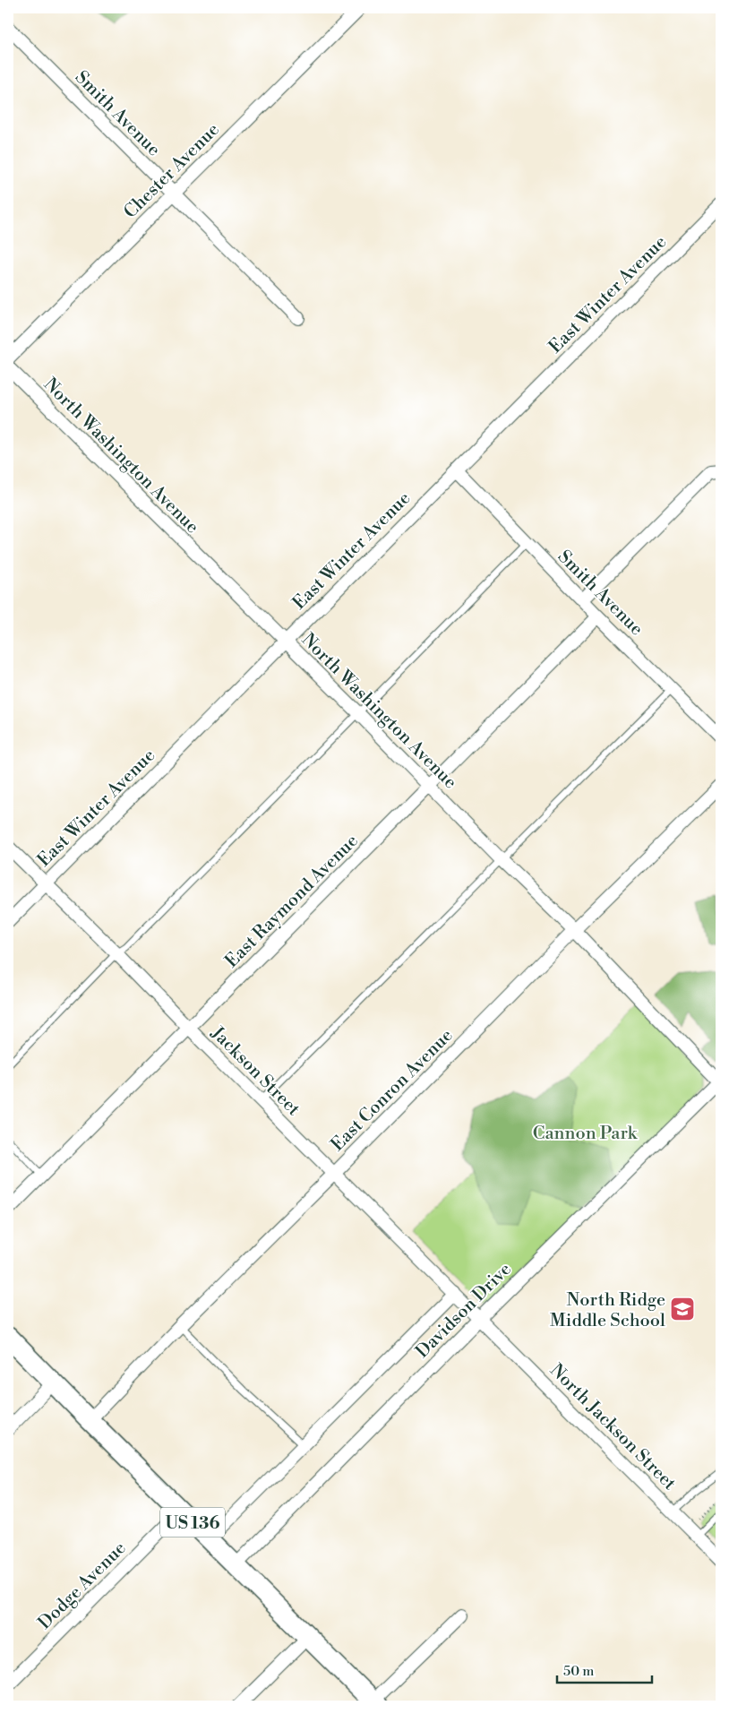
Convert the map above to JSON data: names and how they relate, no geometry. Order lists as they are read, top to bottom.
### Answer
{
  "streets": {
    "main road": ["US 136"],
    "street": [
      "Smith Avenue",
      "Chester Avenue",
      "East Winter Avenue",
      "North Washington Avenue",
      "East Raymond Avenue",
      "Jackson Street",
      "East Conron Avenue",
      "Davidson Drive",
      "North Jackson Street",
      "Dodge Avenue"
    ]
  },
  "crossings": [
    ["Smith Avenue", "Chester Avenue"],
    ["Smith Avenue", "East Winter Avenue"],
    ["Smith Avenue", "East Raymond Avenue"],
    ["East Winter Avenue", "North Washington Avenue"],
    ["East Winter Avenue", "Jackson Street"],
    ["North Washington Avenue", "East Raymond Avenue"],
    ["North Washington Avenue", "East Conron Avenue"],
    ["North Washington Avenue", "Davidson Drive"],
    ["East Raymond Avenue", "Jackson Street"],
    ["Jackson Street", "East Conron Avenue"],
    ["Jackson Street", "Davidson Drive"],
    ["Jackson Street", "North Jackson Street"],
    ["East Conron Avenue", "US 136"],
    ["Davidson Drive", "North Jackson Street"],
    ["Davidson Drive", "US 136"],
    ["US 136", "Dodge Avenue"]
  ],
  "parks": ["Cannon Park"],
  "places": {
    "school or university": ["North Ridge Middle School"]
  },
  "scale_bar": "50 m"
}
